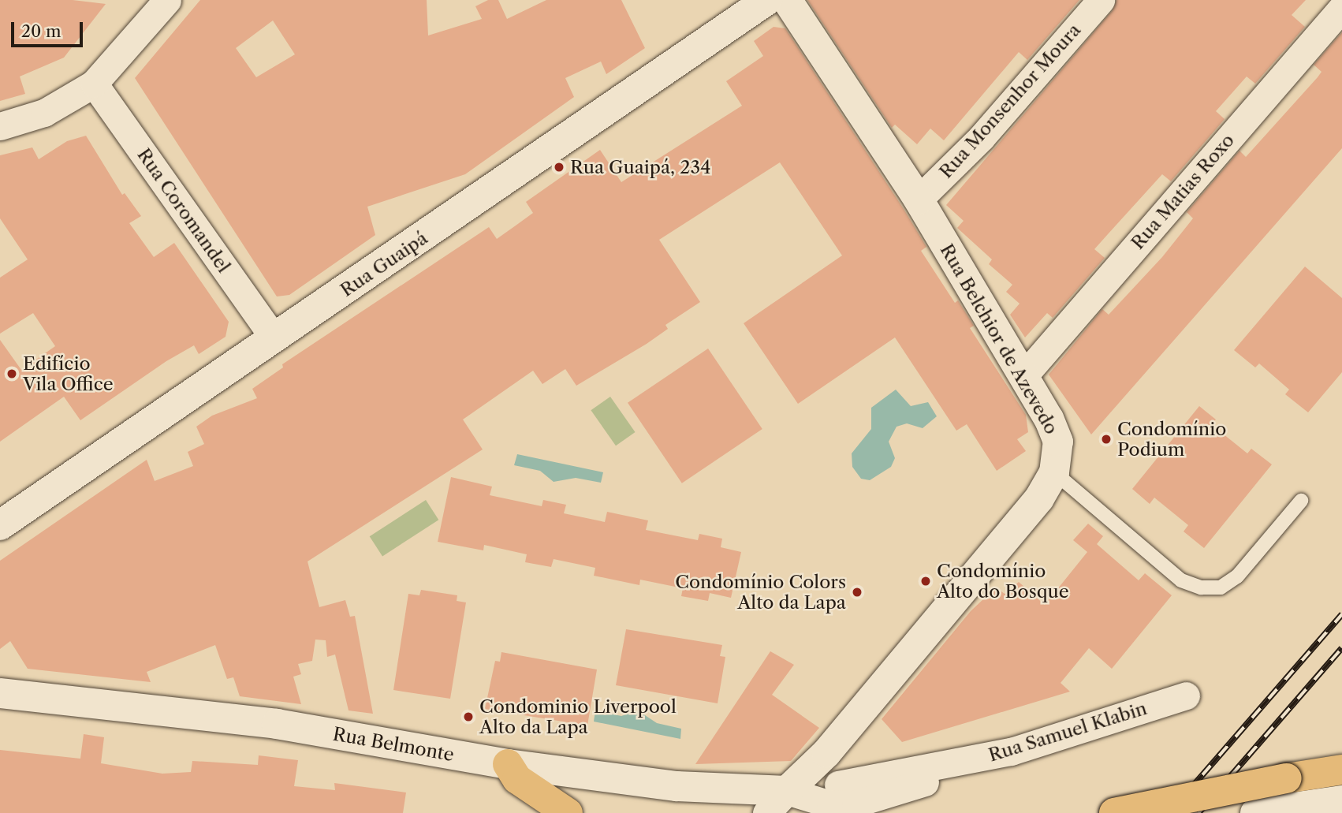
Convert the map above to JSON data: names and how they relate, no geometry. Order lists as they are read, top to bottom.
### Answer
{
  "streets": {
    "street": [
      "Rua Monsenhor Moura",
      "Rua Matias Roxo",
      "Rua Coromandel",
      "Rua Guaipá",
      "Rua Belchior de Azevedo",
      "Rua Samuel Klabin",
      "Rua Belmonte"
    ]
  },
  "crossings": [
    ["Rua Monsenhor Moura", "Rua Belchior de Azevedo"],
    ["Rua Matias Roxo", "Rua Belchior de Azevedo"],
    ["Rua Coromandel", "Rua Guaipá"],
    ["Rua Belchior de Azevedo", "Rua Samuel Klabin"],
    ["Rua Belchior de Azevedo", "Rua Belmonte"],
    ["Rua Samuel Klabin", "Rua Belmonte"]
  ],
  "places": [
    "Rua Guaipá, 234",
    "Edifício Vila Office",
    "Condomínio Podium",
    "Condomínio Alto do Bosque",
    "Condomínio Colors Alto da Lapa",
    "Condominio Liverpool Alto da Lapa"
  ],
  "scale_bar": "20 m"
}
